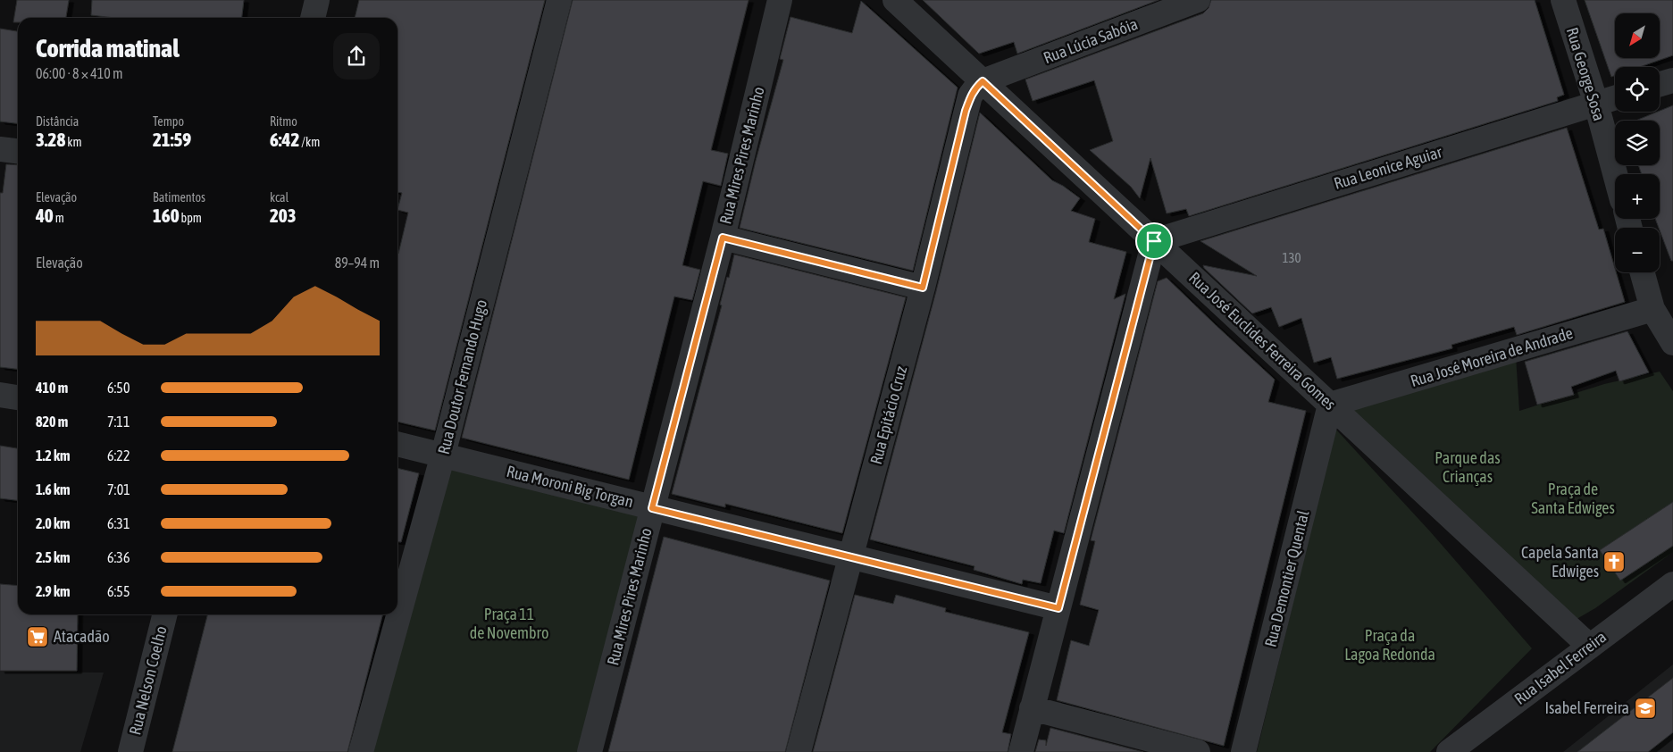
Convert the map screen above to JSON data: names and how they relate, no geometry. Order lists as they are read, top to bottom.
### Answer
{
  "streets": {
    "street": [
      "Rua Lúcia Sabóia",
      "Rua George Sosa",
      "Rua Mires Pires Marinho",
      "Rua Leonice Aguiar",
      "Rua José Euclides Ferreira Gomes",
      "Rua José Moreira de Andrade",
      "Rua Doutor Fernando Hugo",
      "Rua Epitácio Cruz",
      "Rua Moroni Big Torgan",
      "Rua Demontier Quental",
      "Rua Isabel Ferreira",
      "Rua Nelson Coelho"
    ]
  },
  "crossings": [
    ["Rua Lúcia Sabóia", "Rua José Euclides Ferreira Gomes"],
    ["Rua Lúcia Sabóia", "Rua Epitácio Cruz"],
    ["Rua George Sosa", "Rua Leonice Aguiar"],
    ["Rua Mires Pires Marinho", "Rua Moroni Big Torgan"],
    ["Rua Leonice Aguiar", "Rua José Euclides Ferreira Gomes"],
    ["Rua José Euclides Ferreira Gomes", "Rua José Moreira de Andrade"],
    ["Rua José Euclides Ferreira Gomes", "Rua Epitácio Cruz"],
    ["Rua José Euclides Ferreira Gomes", "Rua Demontier Quental"],
    ["Rua José Euclides Ferreira Gomes", "Rua Isabel Ferreira"],
    ["Rua José Moreira de Andrade", "Rua Demontier Quental"],
    ["Rua Doutor Fernando Hugo", "Rua Moroni Big Torgan"],
    ["Rua Epitácio Cruz", "Rua Moroni Big Torgan"]
  ],
  "parks": [
    "Parque das Crianças",
    "Praça de Santa Edwiges",
    "Praça 11 de Novembro",
    "Praça da Lagoa Redonda"
  ],
  "places": {
    "church": ["Capela Santa Edwiges"],
    "supermarket": ["Atacadão"],
    "school or university": ["Isabel Ferreira"]
  },
  "house_numbers": ["130"],
  "north": "bottom left",
  "page": {
    "map_buttons": ["+", "−"],
    "heading": ["Corrida matinal", "06:00 · 8 × 410 m"],
    "stats": [
      ["Distância", "3.28 km"],
      ["Tempo", "21:59"],
      ["Ritmo", "6:42 /km"],
      ["Elevação", "40 m"],
      ["Batimentos", "160 bpm"],
      ["kcal", "203"]
    ],
    "chart": ["Elevação", "89–94 m"],
    "list": [
      {
        "name": "410 m",
        "note": "6:50"
      },
      {
        "name": "820 m",
        "note": "7:11"
      },
      {
        "name": "1.2 km",
        "note": "6:22"
      },
      {
        "name": "1.6 km",
        "note": "7:01"
      },
      {
        "name": "2.0 km",
        "note": "6:31"
      },
      {
        "name": "2.5 km",
        "note": "6:36"
      },
      {
        "name": "2.9 km",
        "note": "6:55"
      }
    ]
  }
}
